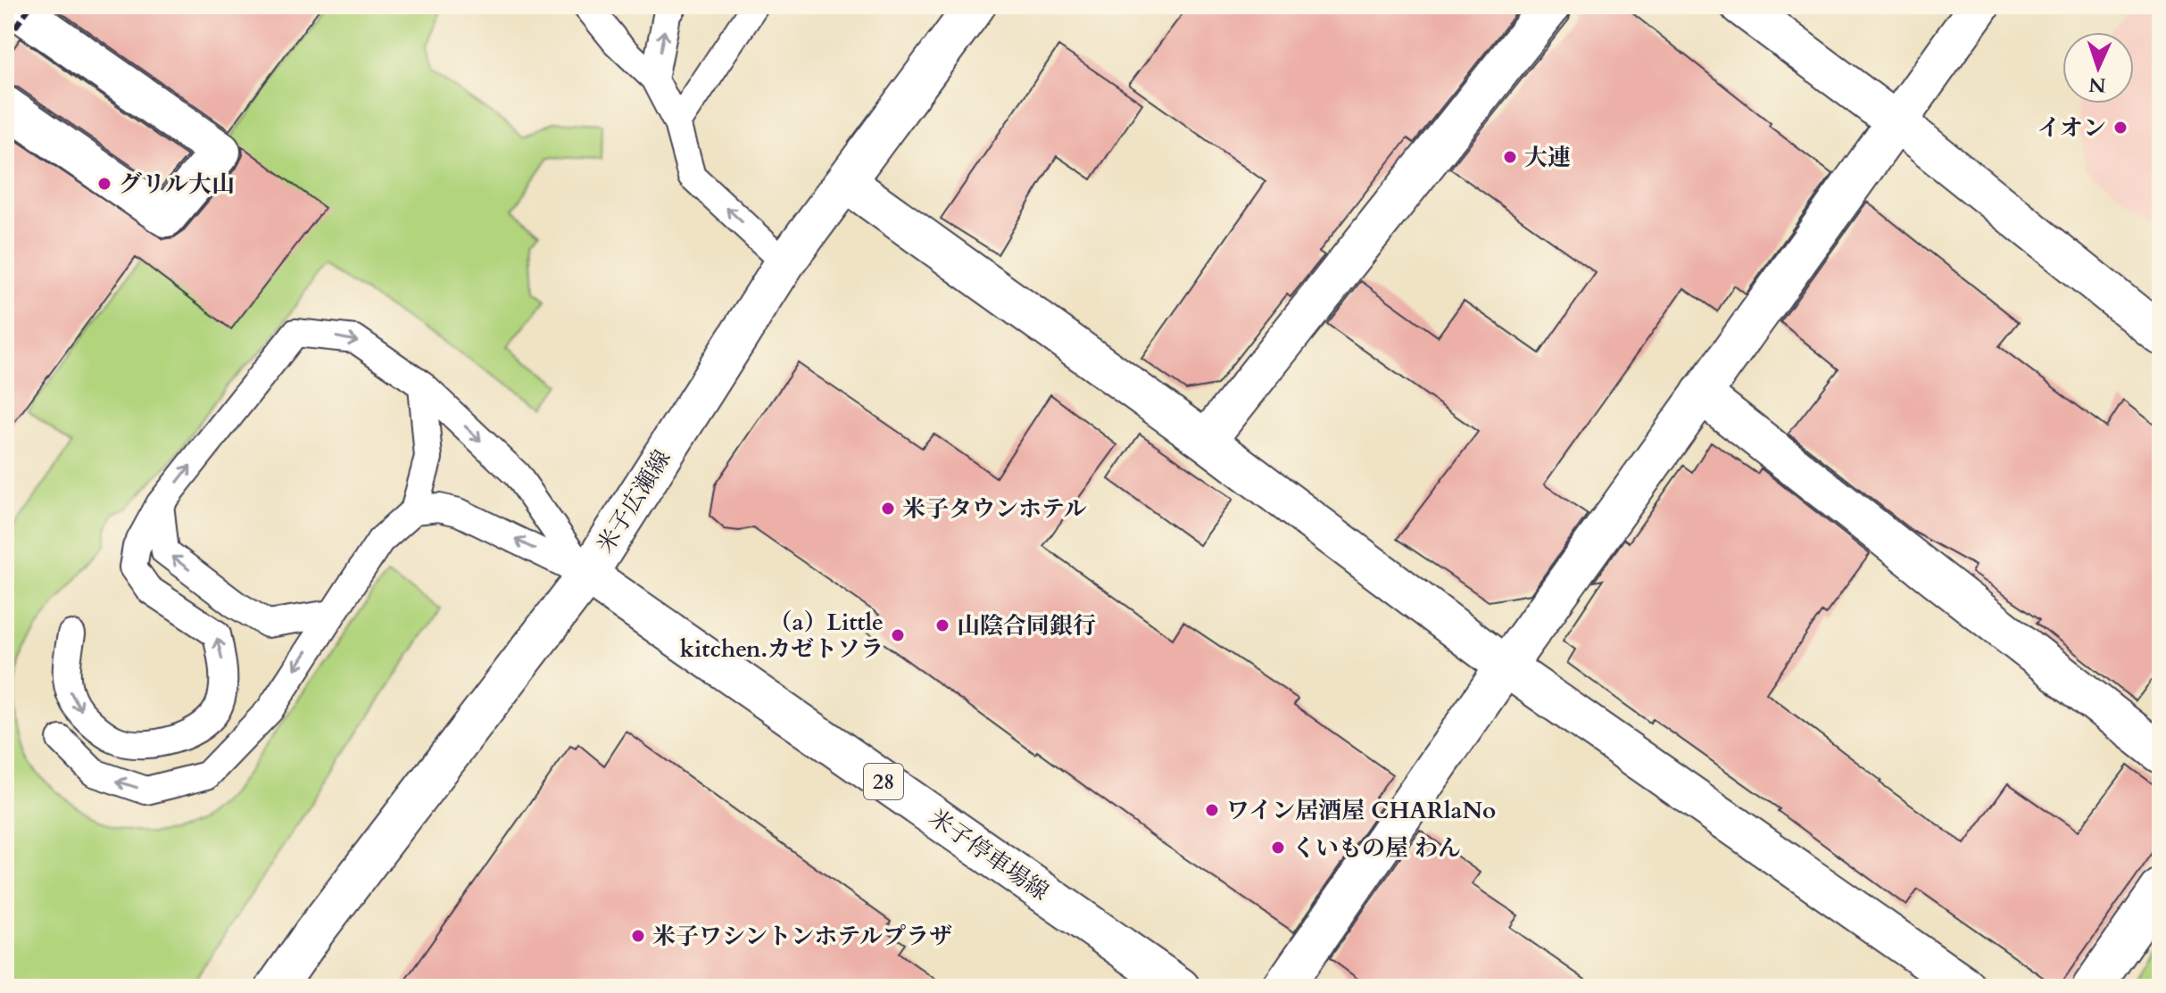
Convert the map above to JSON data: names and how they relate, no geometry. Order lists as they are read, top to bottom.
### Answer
{
  "streets": {
    "street": ["米子広瀬線", "28", "米子停車場線"]
  },
  "crossings": [
    ["米子広瀬線", "米子停車場線"]
  ],
  "places": [
    "イオン",
    "大連",
    "グリル大山",
    "米子タウンホテル",
    "山陰合同銀行",
    "（a）Little kitchen.カゼトソラ",
    "ワイン居酒屋 CHARlaNo",
    "くいもの屋 わん",
    "米子ワシントンホテルプラザ"
  ],
  "north": "bottom"
}
